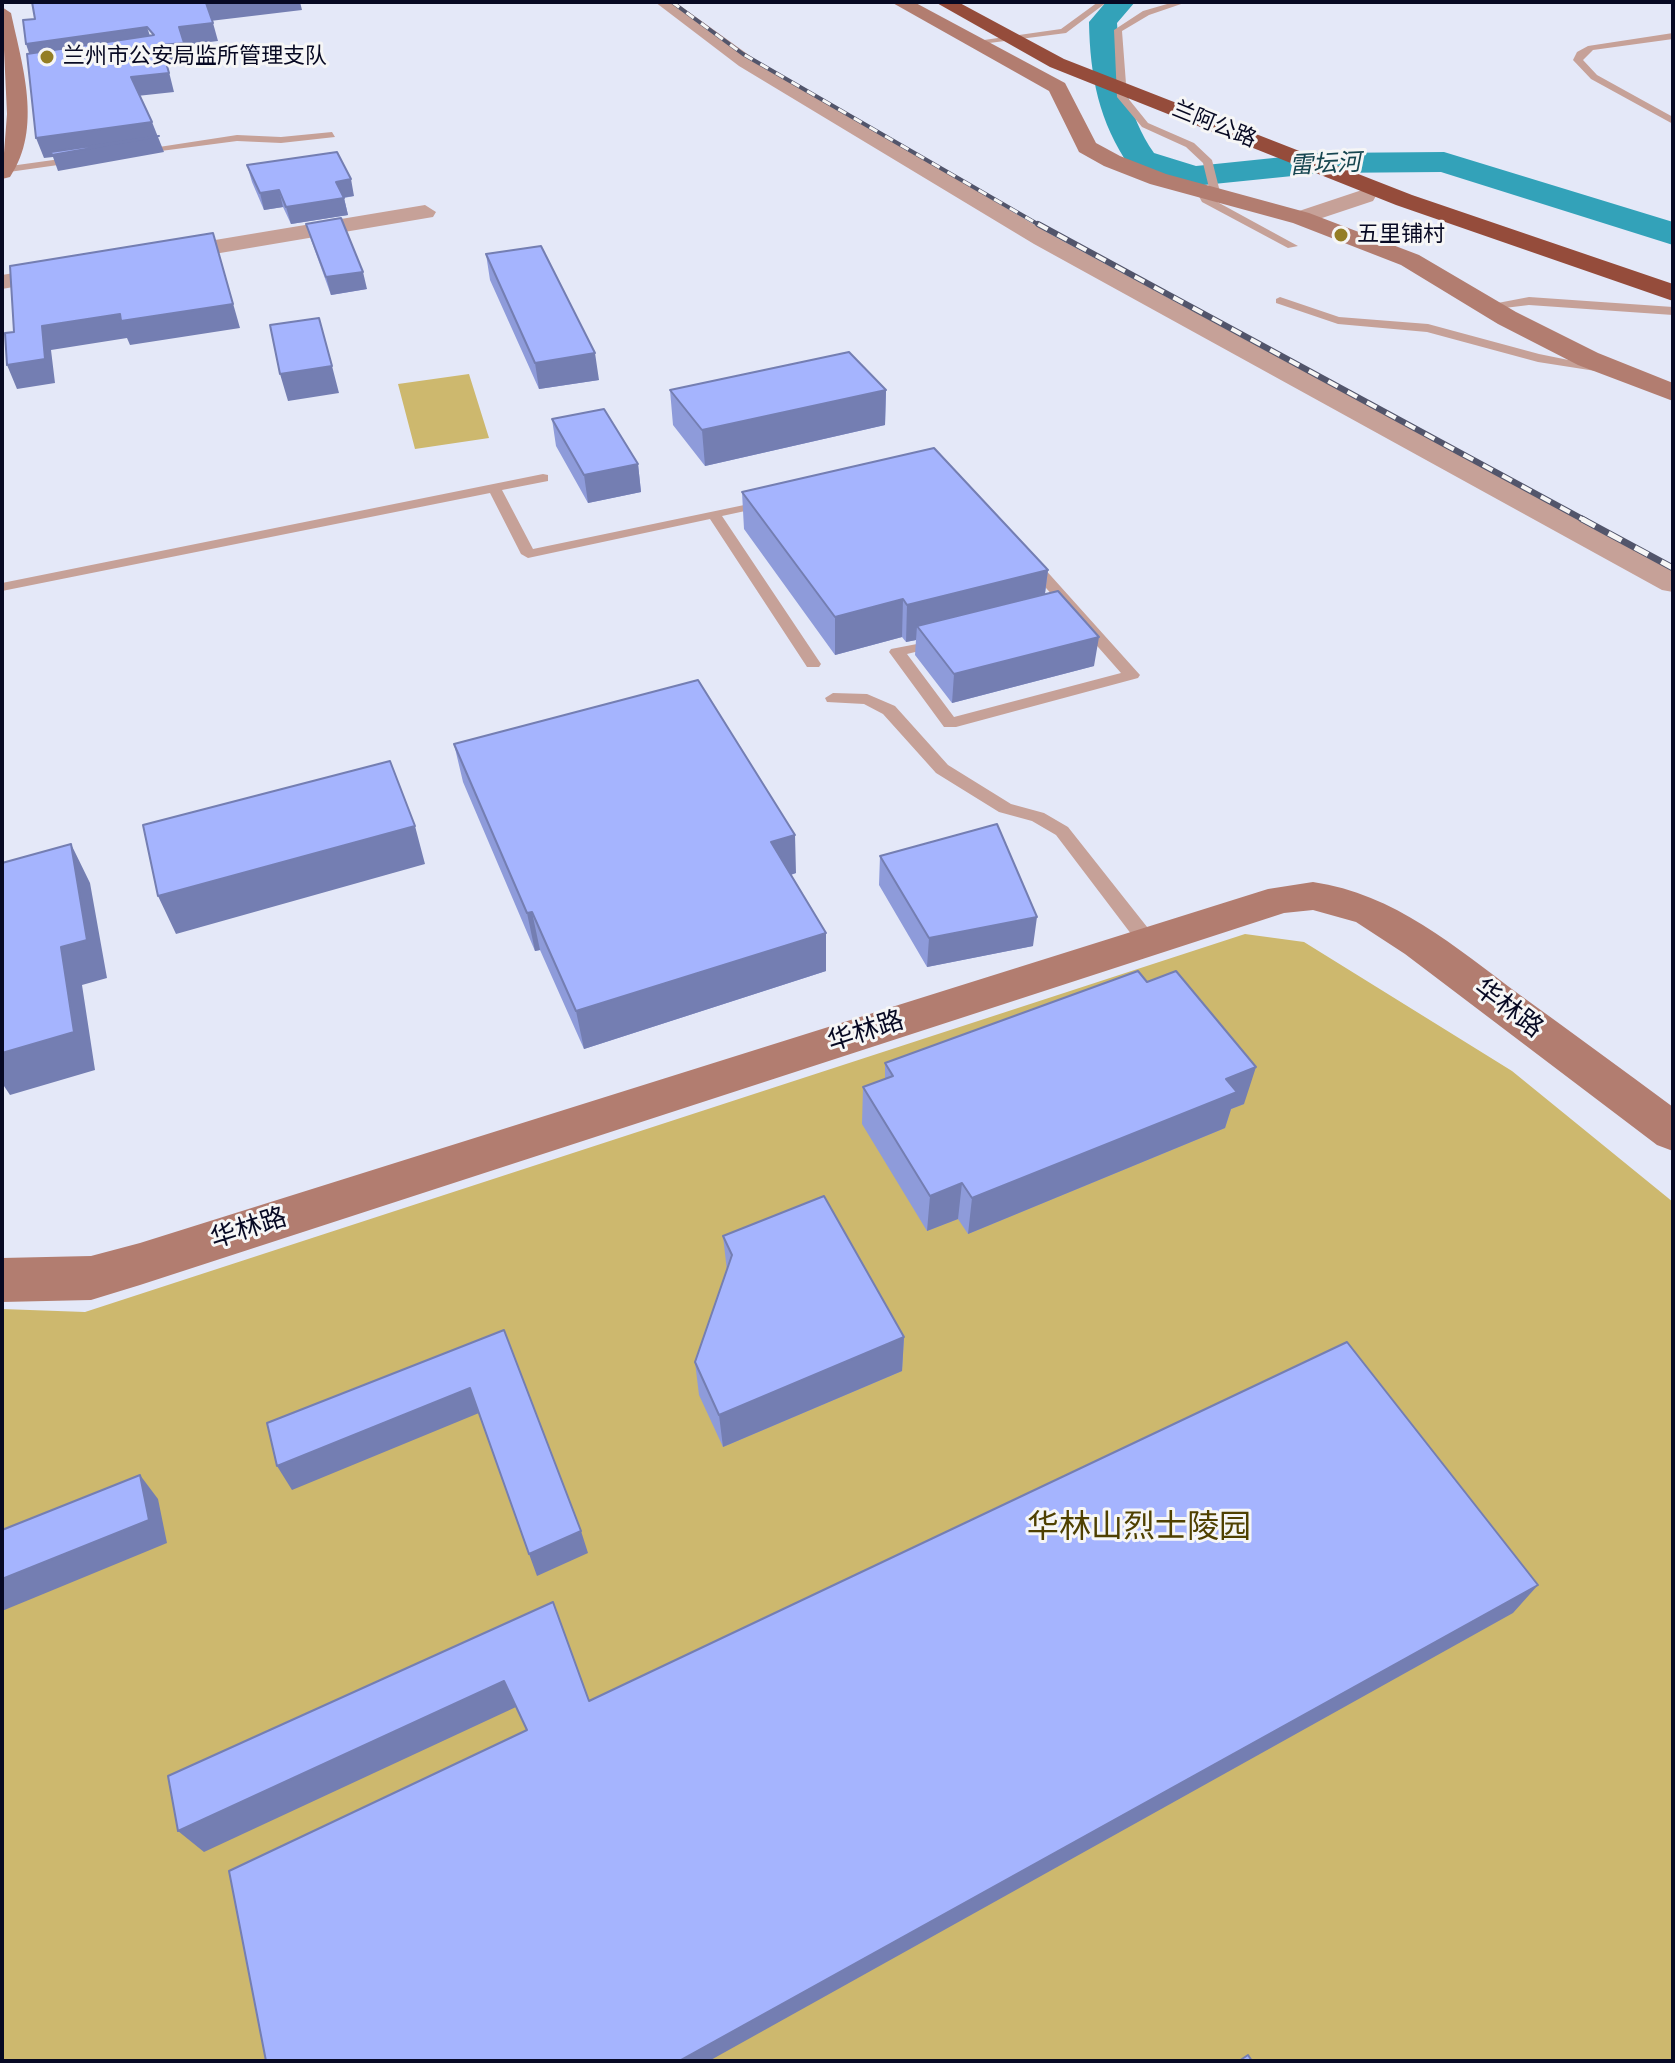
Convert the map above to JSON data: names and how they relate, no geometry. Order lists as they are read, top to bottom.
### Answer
{
  "streets": {
    "highway": ["兰阿公路"],
    "street": ["华林路"]
  },
  "water": ["雷坛河"],
  "parks": ["华林山烈士陵园"],
  "places": ["兰州市公安局监所管理支队", "五里铺村"]
}
